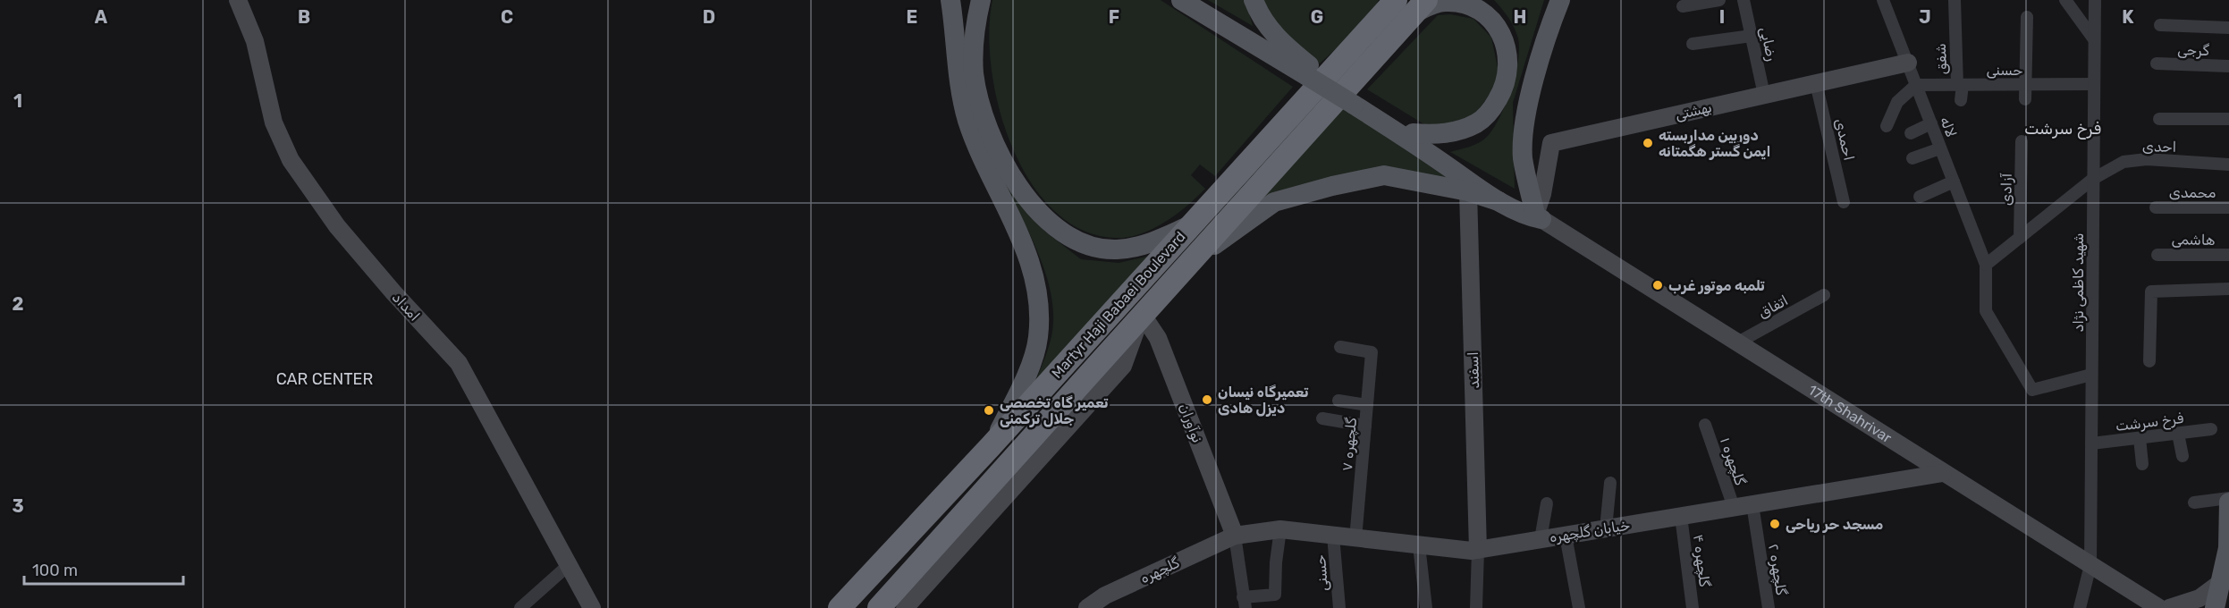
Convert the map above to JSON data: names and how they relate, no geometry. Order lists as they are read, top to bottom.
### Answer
{
  "streets": {
    "highway": ["Martyr Haji Babaei Boulevard"],
    "street": [
      "رضایی",
      "گرجی",
      "شفق",
      "حسنی",
      "بهشتی",
      "لاله",
      "احمدی",
      "احدی",
      "آزادی",
      "محمدی",
      "هاشمی",
      "شهید کاظمی نژاد",
      "امداد",
      "اتفاق",
      "اسفند",
      "17th Shahrivar",
      "فرخ سرشت",
      "نوآوران",
      "گلچهره ۷",
      "گلچهره ۱",
      "خیابان گلچهره",
      "گلچهره ۴",
      "گلچهره ۲",
      "گلچهره"
    ]
  },
  "crossings": [
    ["رضایی", "بهشتی"],
    ["شفق", "حسنی"],
    ["حسنی", "لاله"],
    ["حسنی", "شهید کاظمی نژاد"],
    ["حسنی", "خیابان گلچهره"],
    ["بهشتی", "لاله"],
    ["بهشتی", "احمدی"],
    ["بهشتی", "17th Shahrivar"],
    ["احدی", "شهید کاظمی نژاد"],
    ["شهید کاظمی نژاد", "17th Shahrivar"],
    ["شهید کاظمی نژاد", "فرخ سرشت"],
    ["Martyr Haji Babaei Boulevard", "نوآوران"],
    ["اتفاق", "17th Shahrivar"],
    ["اسفند", "خیابان گلچهره"],
    ["17th Shahrivar", "خیابان گلچهره"],
    ["نوآوران", "خیابان گلچهره"],
    ["نوآوران", "گلچهره"],
    ["گلچهره ۷", "خیابان گلچهره"],
    ["گلچهره ۱", "خیابان گلچهره"],
    ["خیابان گلچهره", "گلچهره ۴"],
    ["خیابان گلچهره", "گلچهره ۲"],
    ["خیابان گلچهره", "گلچهره"]
  ],
  "districts": ["فرخ سرشت", "CAR CENTER"],
  "places": [
    "دوربین مداربسته ایمن گستر هگمتانه",
    "تلمبه موتور غرب",
    "تعمیرگاه نیسان دیزل هادی",
    "تعمیر گاه تخصصی جلال ترکمنی",
    "مسجد حر ریاحی"
  ],
  "scale_bar": "100 m",
  "grid": {
    "columns": [
      "A",
      "B",
      "C",
      "D",
      "E",
      "F",
      "G",
      "H",
      "I",
      "J",
      "K"
    ],
    "rows": ["1", "2", "3"]
  }
}
